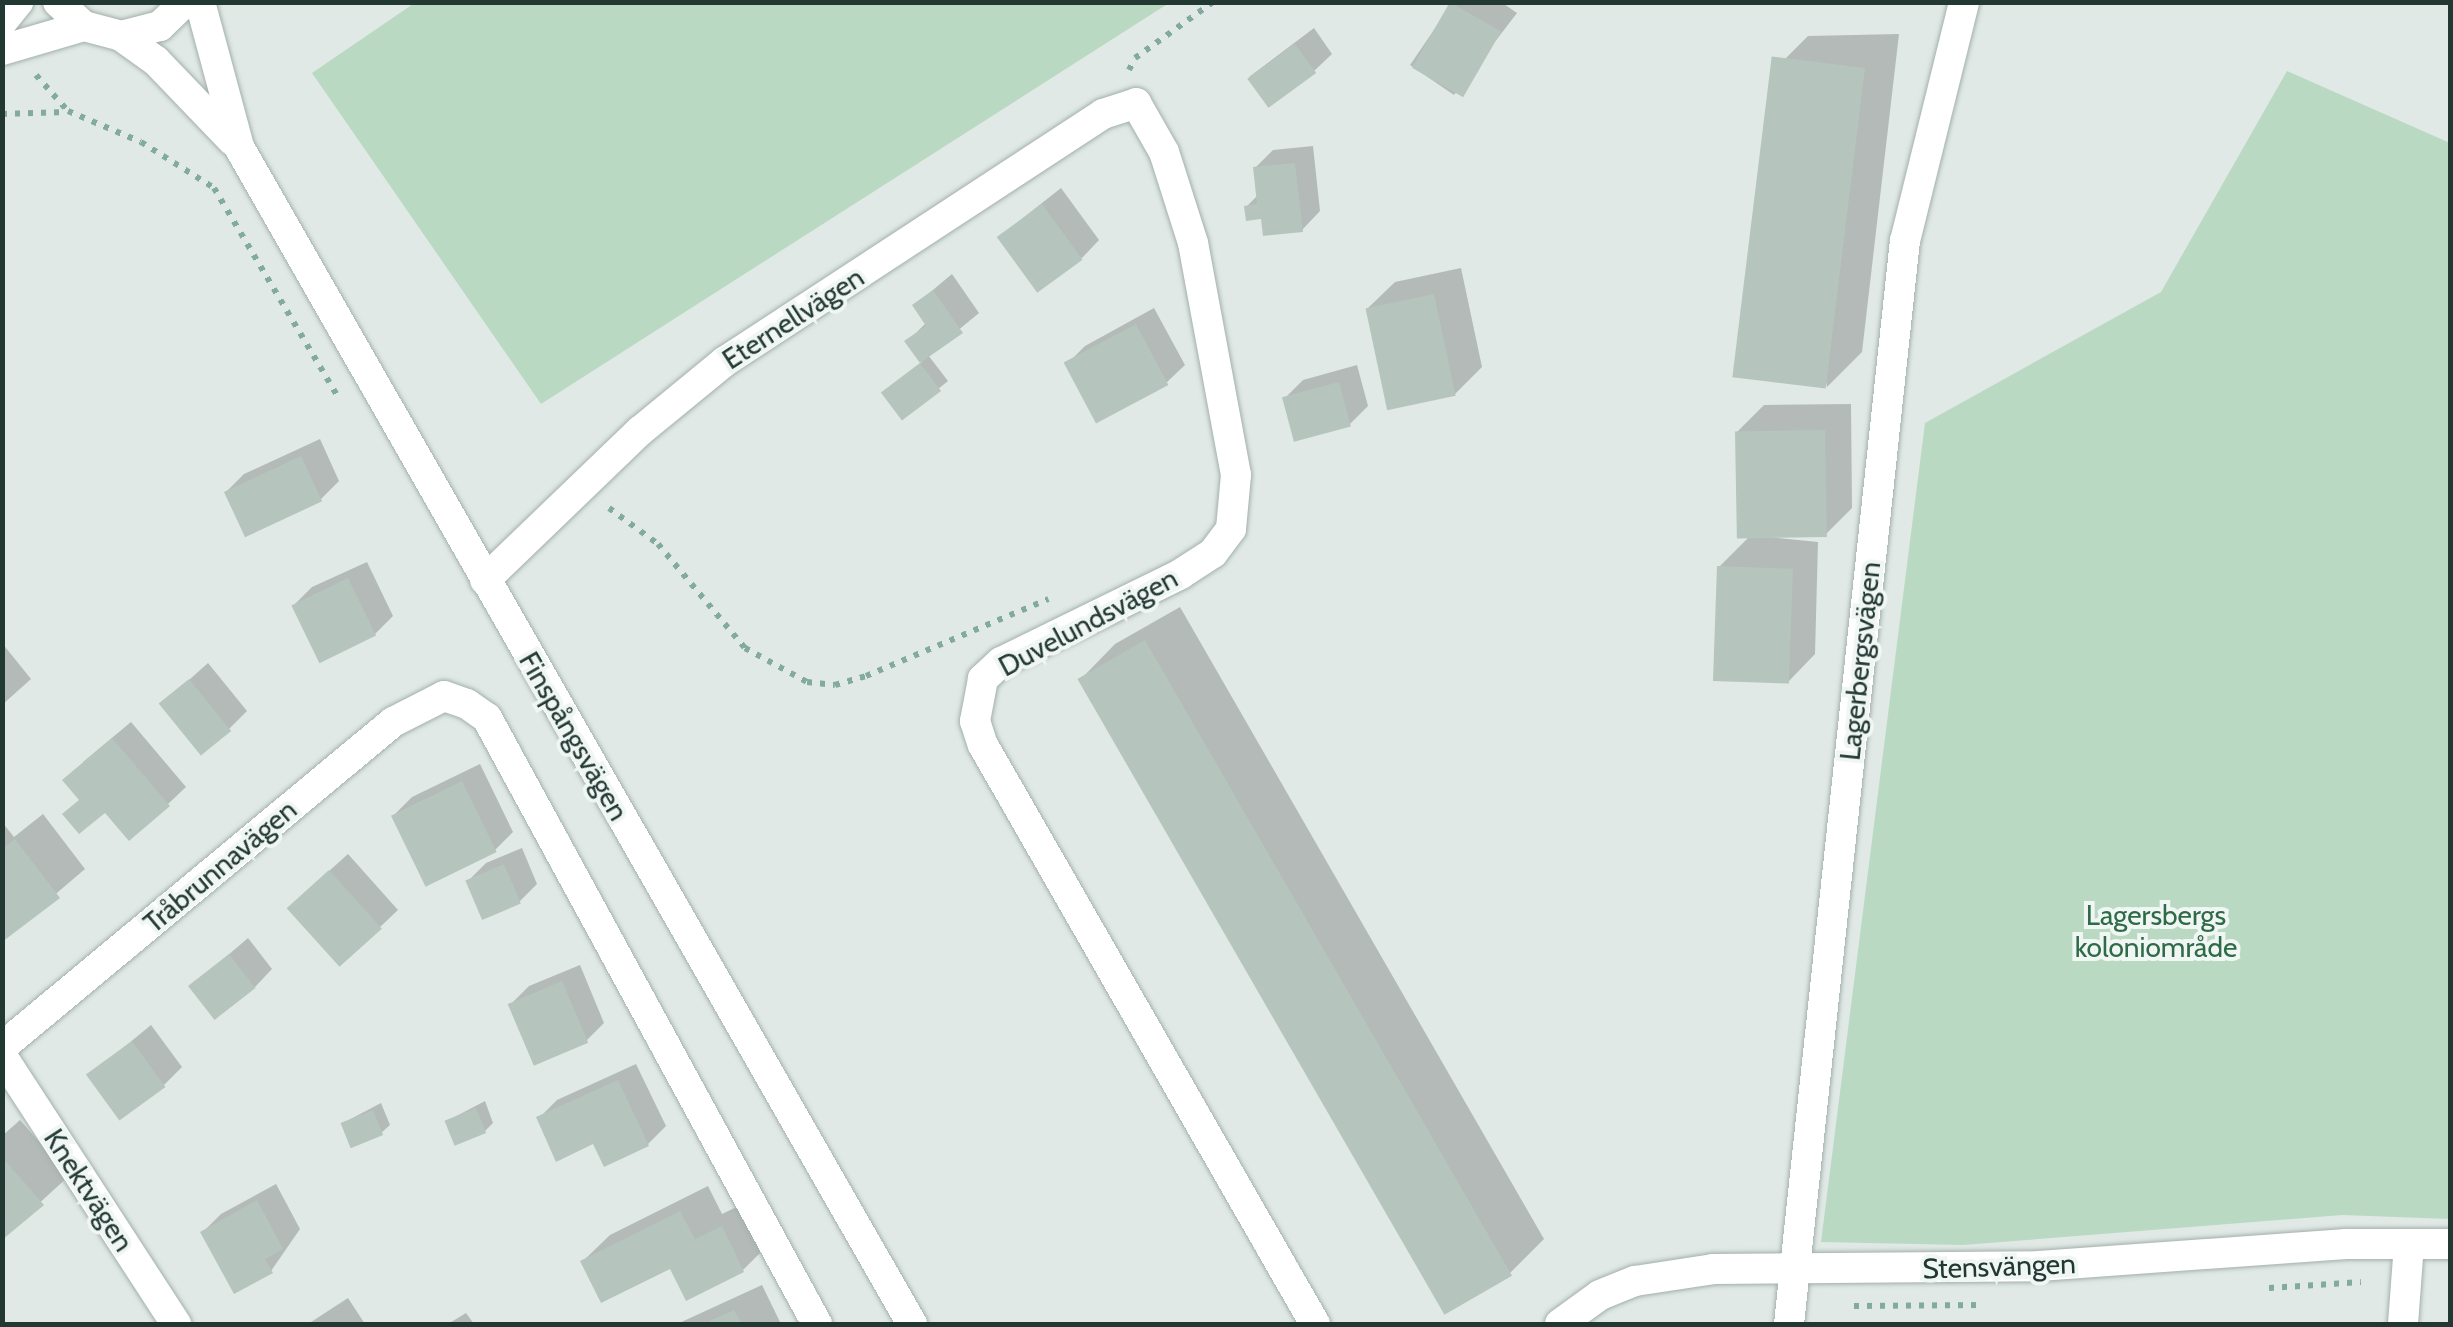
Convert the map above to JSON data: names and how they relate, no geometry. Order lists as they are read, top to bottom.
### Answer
{
  "streets": {
    "street": [
      "Eternellvägen",
      "Duvelundsvägen",
      "Lagerbergsvägen",
      "Finspångsvägen",
      "Tråbrunnavägen",
      "Knektvägen",
      "Stensvängen"
    ]
  },
  "crossings": [
    ["Eternellvägen", "Duvelundsvägen"],
    ["Eternellvägen", "Finspångsvägen"],
    ["Lagerbergsvägen", "Stensvängen"]
  ],
  "parks": ["Lagersbergs koloniområde"]
}
